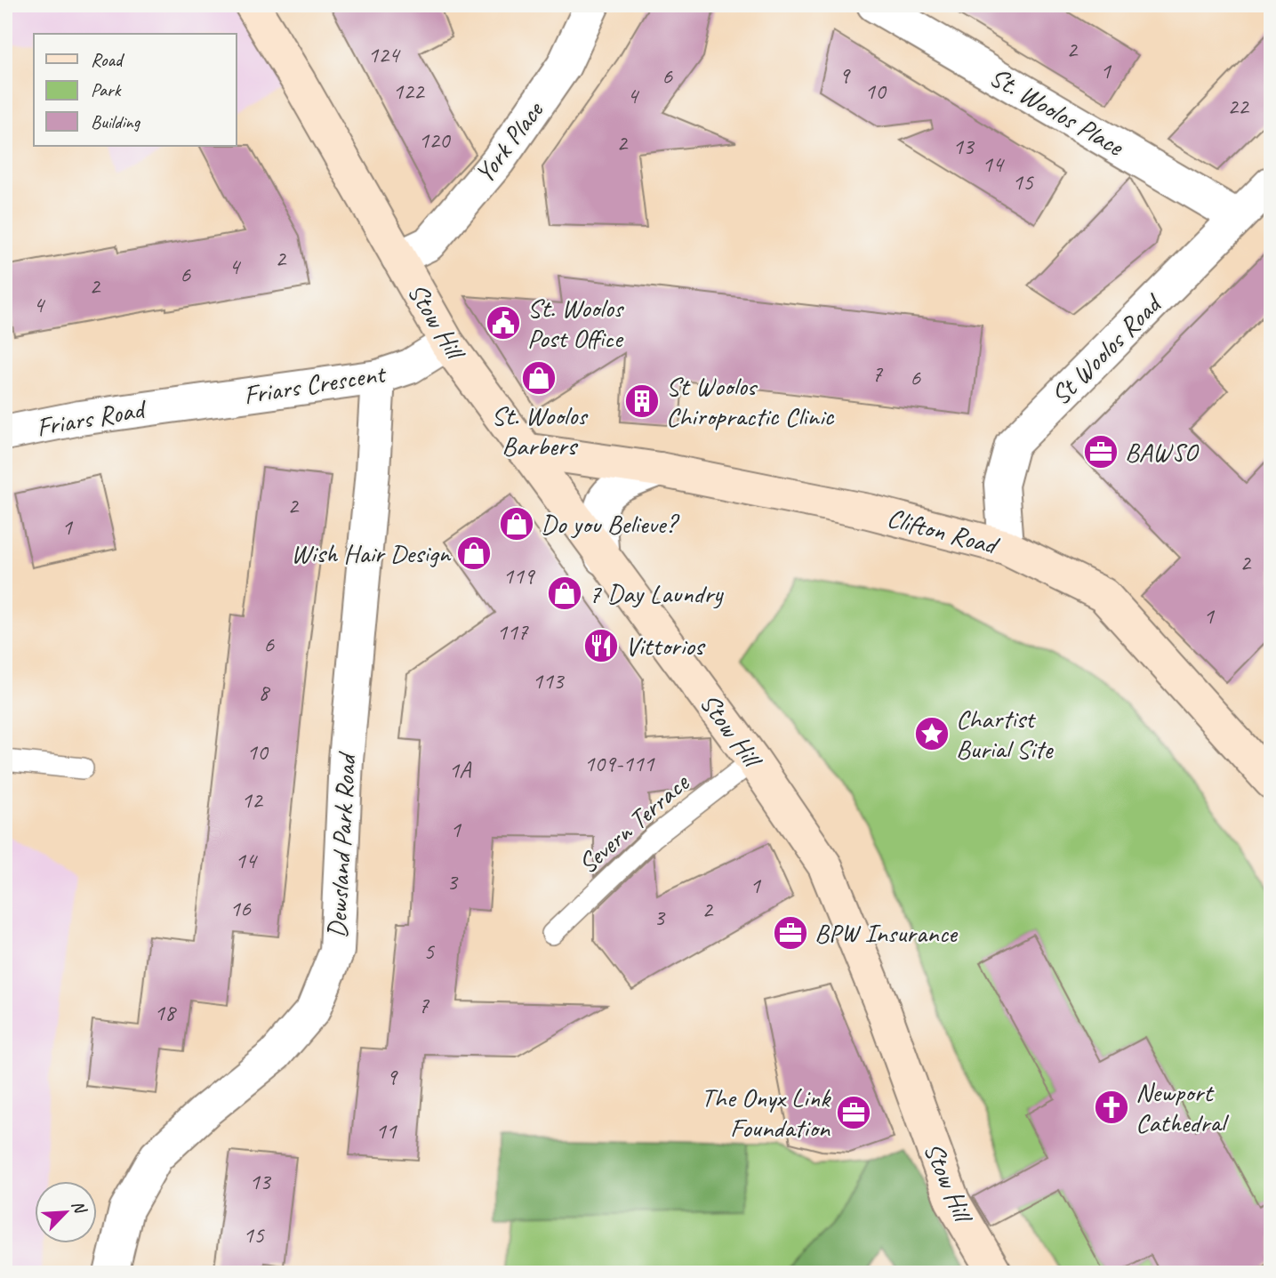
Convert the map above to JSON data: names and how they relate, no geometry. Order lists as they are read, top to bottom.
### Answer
{
  "streets": {
    "street": [
      "St. Woolos Place",
      "York Place",
      "Stow Hill",
      "St Woolos Road",
      "Friars Crescent",
      "Friars Road",
      "Clifton Road",
      "Dewsland Park Road"
    ],
    "lane": ["Severn Terrace"]
  },
  "crossings": [
    ["St. Woolos Place", "St Woolos Road"],
    ["York Place", "Stow Hill"],
    ["Stow Hill", "Friars Crescent"],
    ["Stow Hill", "Clifton Road"],
    ["Stow Hill", "Severn Terrace"],
    ["St Woolos Road", "Clifton Road"],
    ["Friars Crescent", "Friars Road"],
    ["Friars Crescent", "Dewsland Park Road"]
  ],
  "places": {
    "public building": ["St. Woolos Post Office"],
    "shop": [
      "St. Woolos Barbers",
      "Do you Believe?",
      "Wish Hair Design",
      "7 Day Laundry"
    ],
    "building": ["St Woolos Chiropractic Clinic"],
    "office": ["BAWSO", "BPW Insurance", "The Onyx Link Foundation"],
    "restaurant": ["Vittorios"],
    "place": ["Chartist Burial Site"],
    "church": ["Newport Cathedral"]
  },
  "house_numbers": [
    "2",
    "124",
    "1",
    "9",
    "6",
    "122",
    "10",
    "4",
    "22",
    "120",
    "2",
    "13",
    "14",
    "15",
    "2",
    "4",
    "6",
    "2",
    "4",
    "7",
    "6",
    "2",
    "1",
    "2",
    "119",
    "1",
    "117",
    "6",
    "113",
    "8",
    "10",
    "109-111",
    "1A",
    "12",
    "1",
    "14",
    "3",
    "1",
    "16",
    "2",
    "3",
    "5",
    "7",
    "18",
    "9",
    "11",
    "13",
    "15"
  ],
  "legend": ["Road", "Park", "Building"],
  "north": "top right"
}
